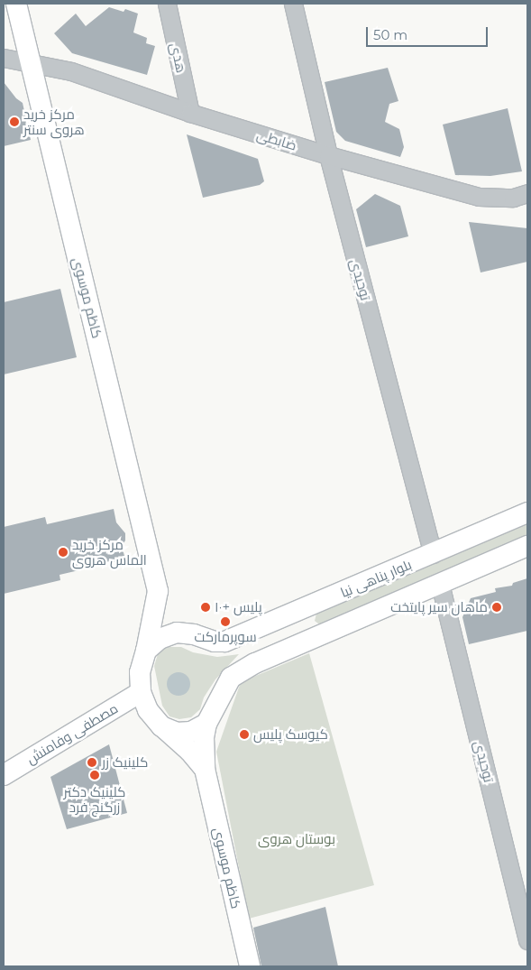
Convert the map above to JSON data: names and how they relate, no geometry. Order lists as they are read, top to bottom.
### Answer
{
  "streets": {
    "main road": ["کاظم موسوی", "بلوار پناهی نیا", "مصطفی وفامنش"],
    "street": ["هدی", "ضابطی", "توحیدی"]
  },
  "crossings": [
    ["هدی", "ضابطی"],
    ["ضابطی", "توحیدی"],
    ["ضابطی", "کاظم موسوی"],
    ["توحیدی", "بلوار پناهی نیا"],
    ["کاظم موسوی", "بلوار پناهی نیا"]
  ],
  "parks": ["بوستان هروی"],
  "places": [
    "مرکز خرید هروی سنتر",
    "مرکز خرید الماس هروی",
    "پلیس +۱۰",
    "ماهان سیر پایتخت",
    "سوپرمارکت",
    "کیوسک پلیس",
    "کلینیک زر",
    "کلینیک دکتر زرگنج فرد"
  ],
  "scale_bar": "50 m"
}
